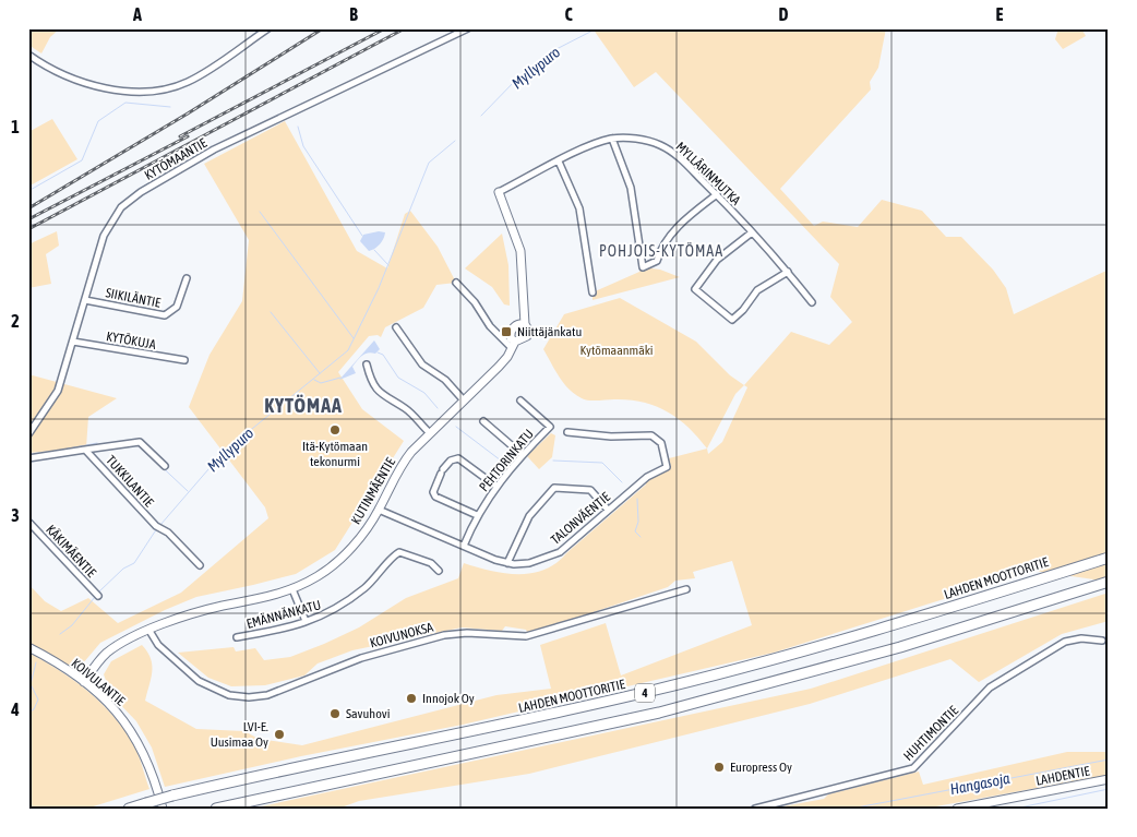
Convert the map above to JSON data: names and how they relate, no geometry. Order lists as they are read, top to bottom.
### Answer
{
  "streets": {
    "highway": ["LAHDEN MOOTTORITIE", "4"],
    "street": [
      "KYTÖMAANTIE",
      "MYLLÄRINMUTKA",
      "SIIKILÄNTIE",
      "KYTÖKUJA",
      "PEHTORINKATU",
      "TUKKILANTIE",
      "KUTINMÄENTIE",
      "TALONVÄENTIE",
      "KÄKIMÄENTIE",
      "EMÄNNÄNKATU",
      "KOIVUNOKSA",
      "KOIVULANTIE",
      "HUHTIMONTIE",
      "LAHDENTIE"
    ]
  },
  "crossings": [
    ["KYTÖMAANTIE", "SIIKILÄNTIE"],
    ["KYTÖMAANTIE", "KYTÖKUJA"],
    ["PEHTORINKATU", "TALONVÄENTIE"],
    ["KUTINMÄENTIE", "TALONVÄENTIE"],
    ["KUTINMÄENTIE", "KOIVUNOKSA"],
    ["KUTINMÄENTIE", "KOIVULANTIE"]
  ],
  "districts": ["POHJOIS-KYTÖMAA", "KYTÖMAA"],
  "water": ["Myllypuro", "Hangasoja"],
  "parks": ["Kytömaanmäki"],
  "places": {
    "transit": ["Niittäjänkatu"],
    "other": [
      "Itä-Kytömaan tekonurmi",
      "Innojok Oy",
      "Savuhovi",
      "LVI-E. Uusimaa Oy",
      "Europress Oy"
    ]
  },
  "grid": {
    "columns": [
      "A",
      "B",
      "C",
      "D",
      "E"
    ],
    "rows": [
      "1",
      "2",
      "3",
      "4"
    ]
  }
}
